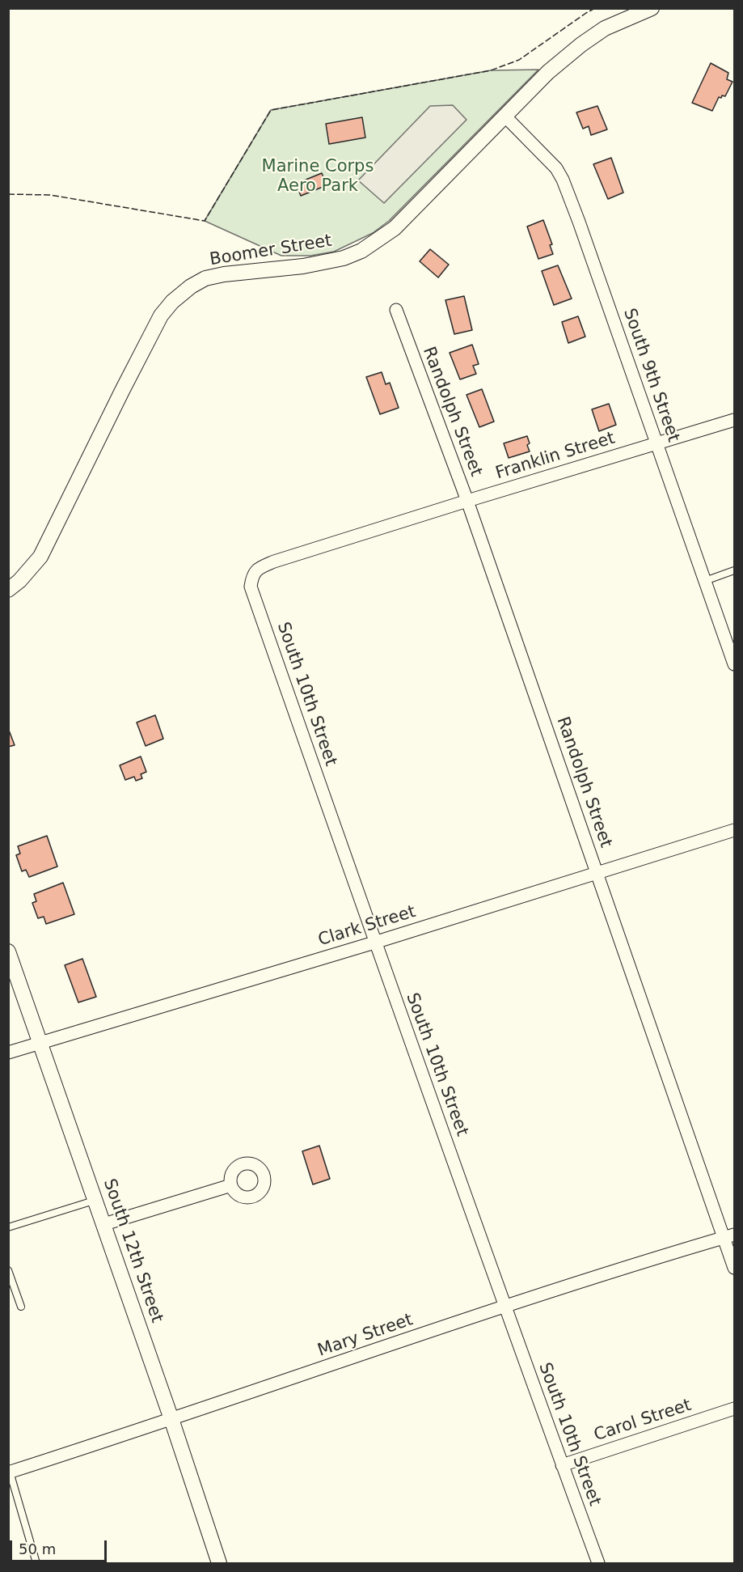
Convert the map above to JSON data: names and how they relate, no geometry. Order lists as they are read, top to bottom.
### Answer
{
  "streets": {
    "street": [
      "Boomer Street",
      "South 9th Street",
      "Randolph Street",
      "Franklin Street",
      "South 10th Street",
      "Clark Street",
      "South 12th Street",
      "Mary Street",
      "Carol Street"
    ]
  },
  "crossings": [
    ["Boomer Street", "South 9th Street"],
    ["South 9th Street", "Franklin Street"],
    ["Randolph Street", "Franklin Street"],
    ["Randolph Street", "Clark Street"],
    ["Randolph Street", "Mary Street"],
    ["Franklin Street", "South 10th Street"],
    ["South 10th Street", "Clark Street"],
    ["South 10th Street", "Mary Street"],
    ["South 10th Street", "Carol Street"],
    ["Clark Street", "South 12th Street"],
    ["South 12th Street", "Mary Street"]
  ],
  "parks": ["Marine Corps Aero Park"],
  "scale_bar": "50 m"
}
